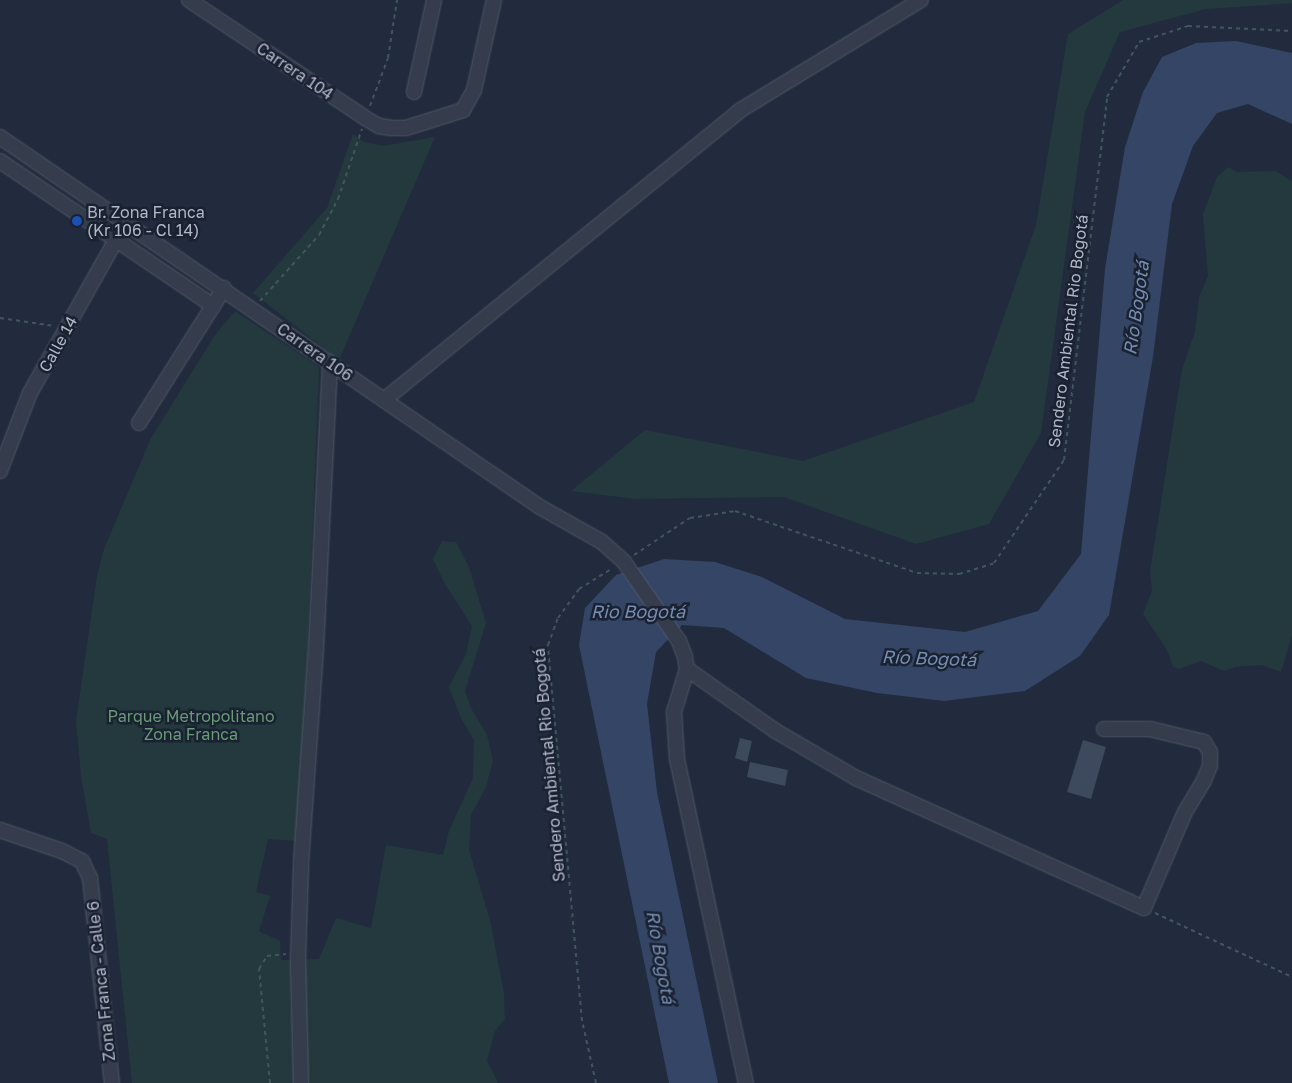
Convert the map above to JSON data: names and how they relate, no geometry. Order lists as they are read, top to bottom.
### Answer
{
  "streets": {
    "street": [
      "Carrera 104",
      "Calle 14",
      "Carrera 106",
      "Zona Franca - Calle 6"
    ],
    "path": ["Sendero Ambiental Rio Bogotá"]
  },
  "crossings": [
    ["Sendero Ambiental Rio Bogotá", "Carrera 106"],
    ["Calle 14", "Carrera 106"]
  ],
  "water": ["Río Bogotá", "Rio Bogotá"],
  "parks": ["Parque Metropolitano Zona Franca"],
  "places": ["Br. Zona Franca (Kr 106 - Cl 14)"]
}
